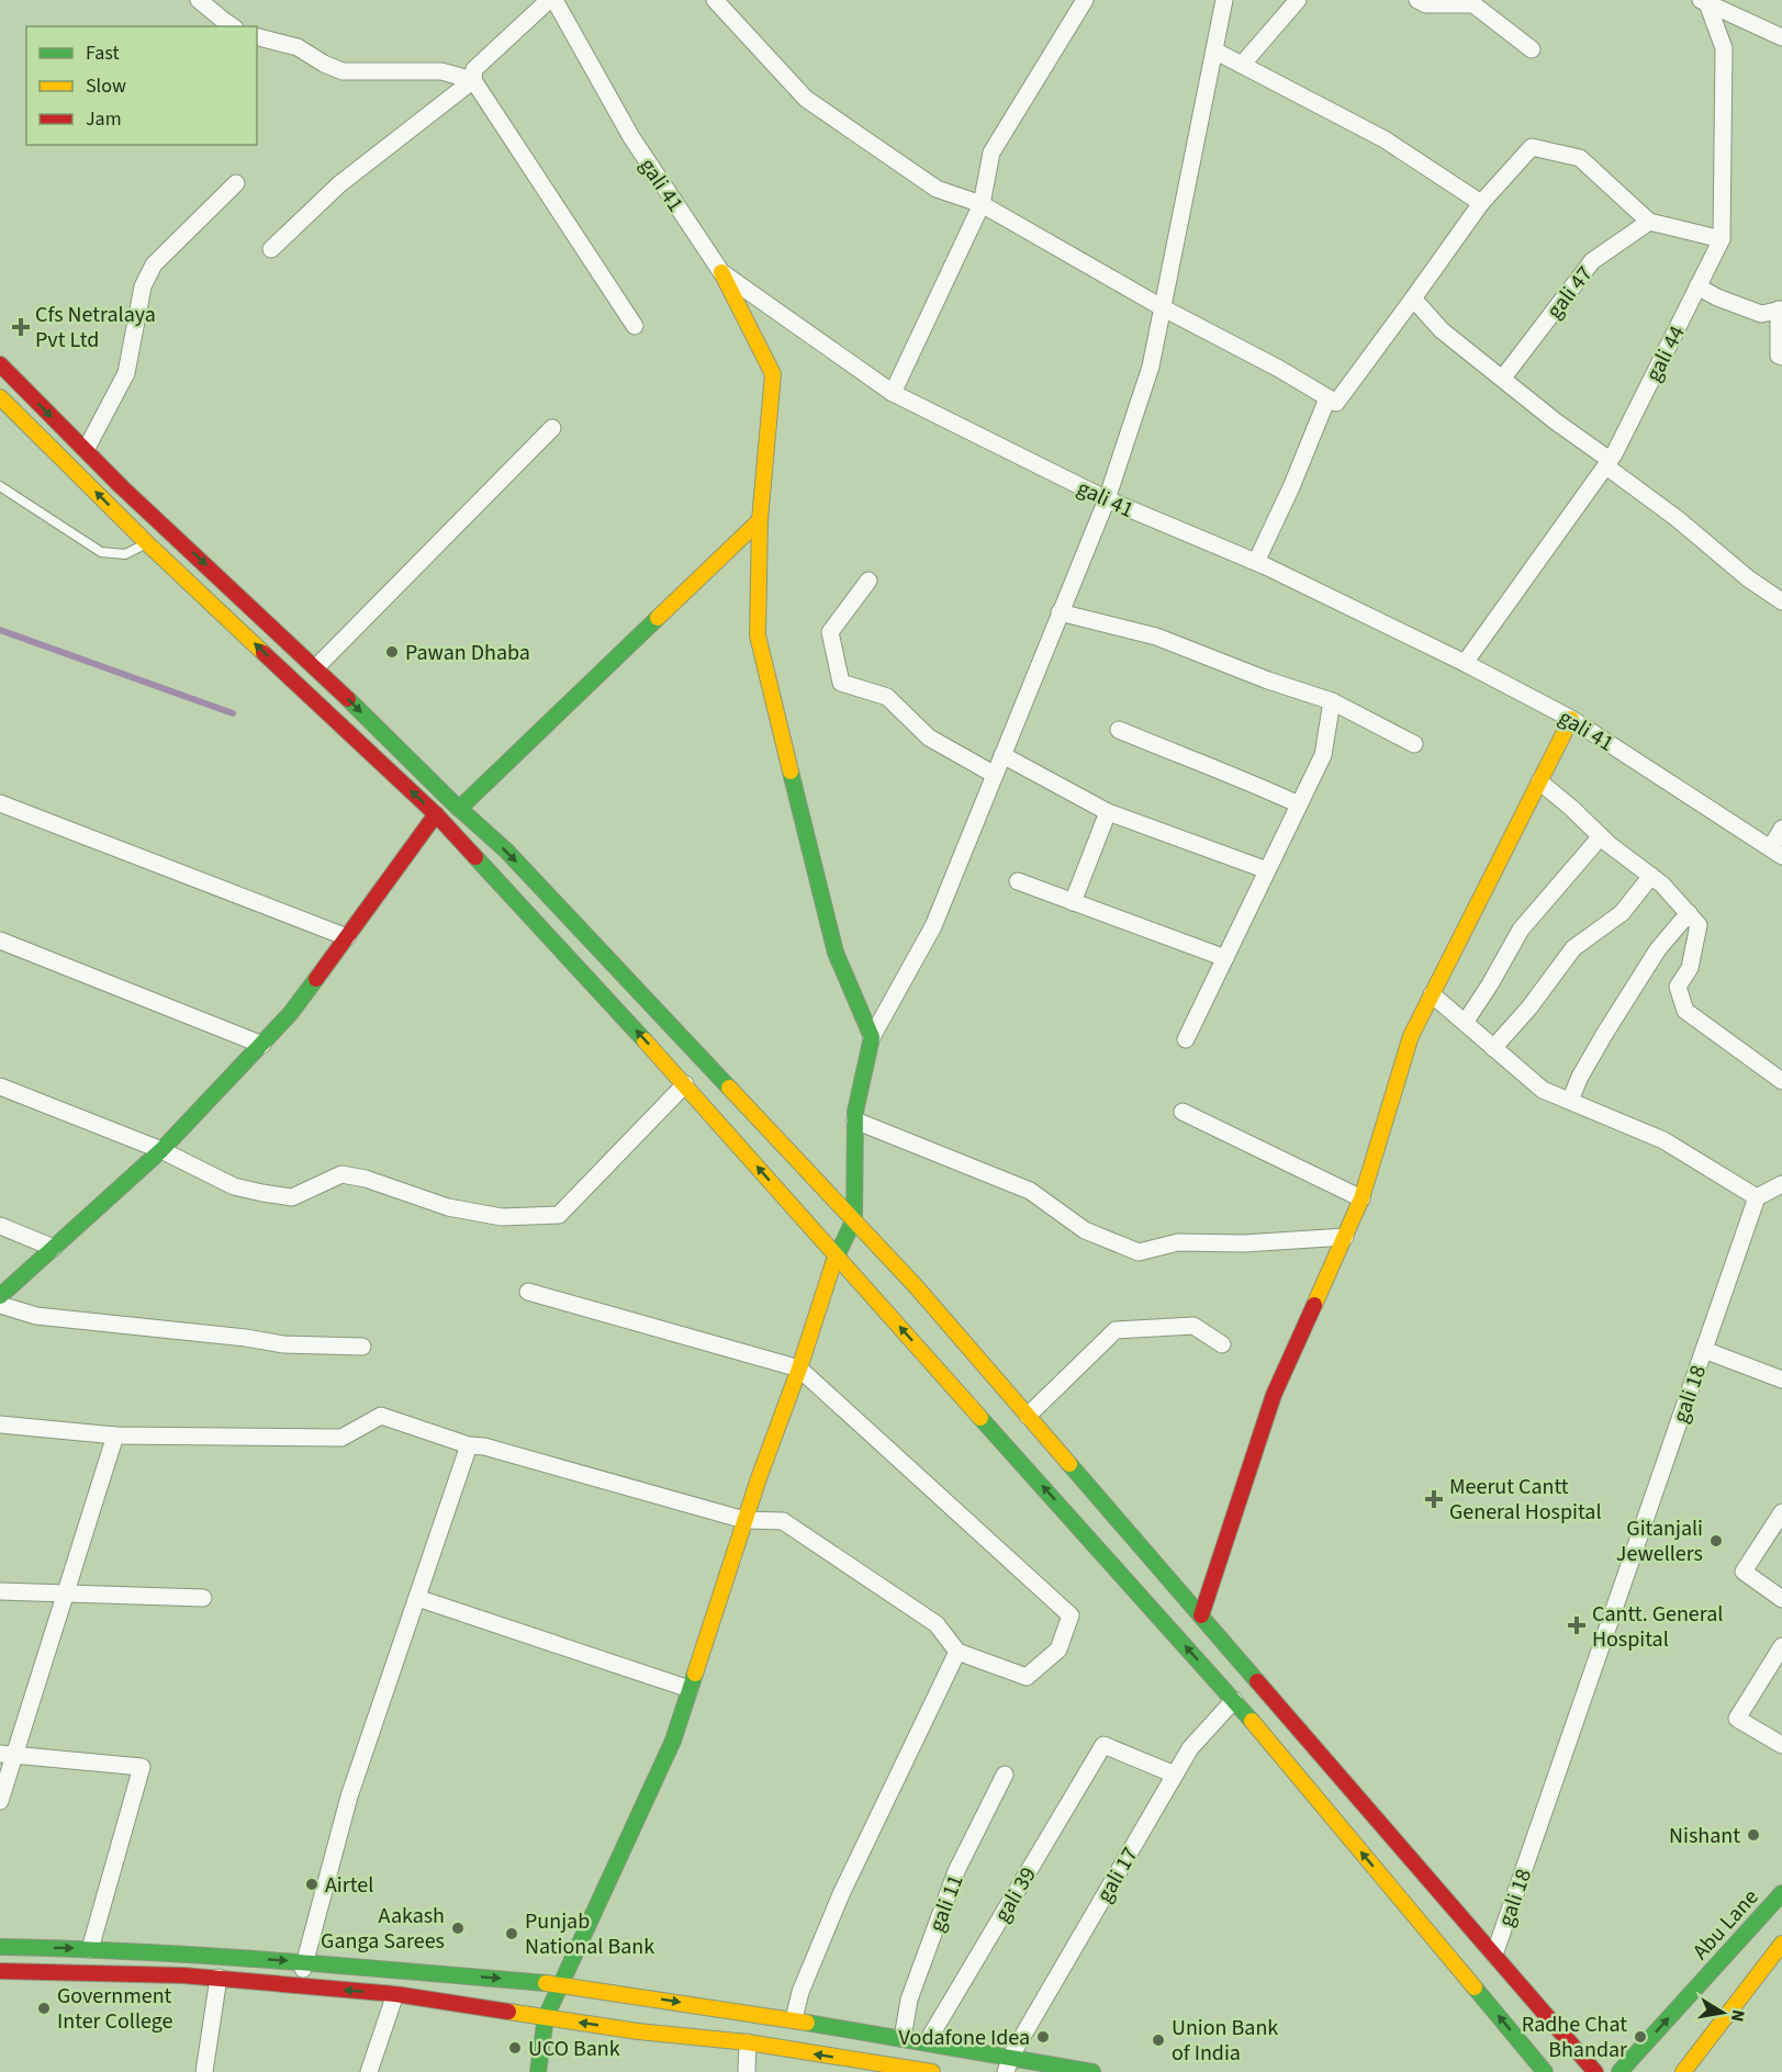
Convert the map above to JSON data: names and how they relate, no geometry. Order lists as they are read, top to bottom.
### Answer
{
  "streets": {
    "main road": ["Abu Lane"],
    "street": [
      "gali 41",
      "gali 47",
      "gali 44",
      "gali 18",
      "gali 17",
      "gali 39",
      "gali 11"
    ]
  },
  "crossings": [
    ["gali 41", "gali 44"],
    ["gali 17", "gali 39"]
  ],
  "places": {
    "health": ["Cfs Netralaya Pvt Ltd", "Meerut Cantt General Hospital", "Cantt. General Hospital"],
    "other": [
      "Pawan Dhaba",
      "Gitanjali Jewellers",
      "Nishant",
      "Airtel",
      "Aakash Ganga Sarees",
      "Punjab National Bank",
      "Government Inter College",
      "Vodafone Idea",
      "Radhe Chat Bhandar",
      "Union Bank of India",
      "UCO Bank"
    ]
  },
  "legend": ["Fast", "Slow", "Jam"],
  "north": "right"
}
